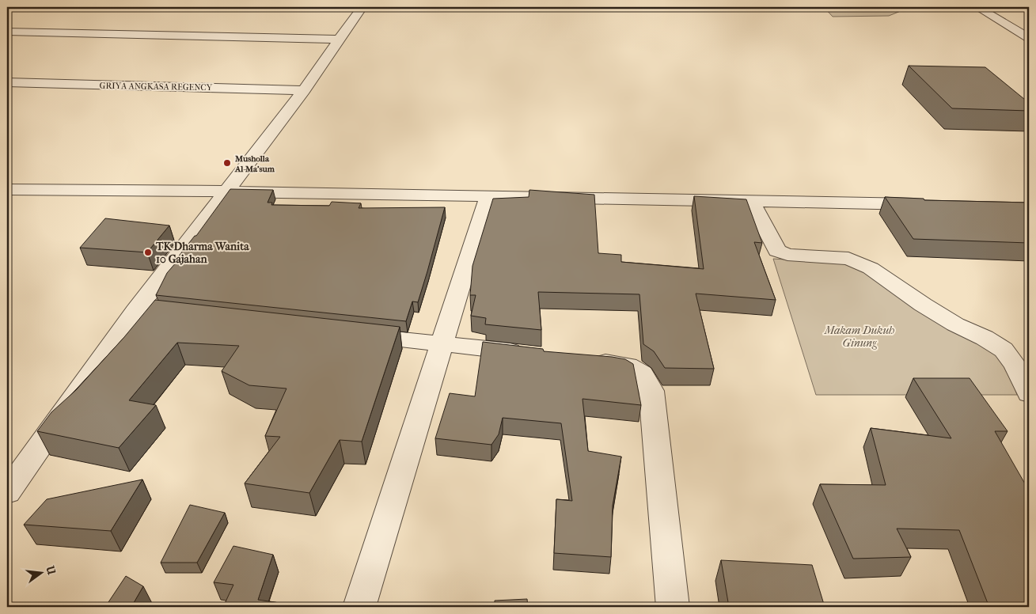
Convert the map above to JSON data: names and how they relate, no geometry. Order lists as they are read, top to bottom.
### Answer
{
  "streets": {
    "street": ["GRIYA ANGKASA REGENCY"]
  },
  "parks": ["Makam Dukuh Ginung"],
  "places": ["Musholla Al-Ma'sum", "TK Dharma Wanita 10 Gajahan"],
  "north": "right"
}
